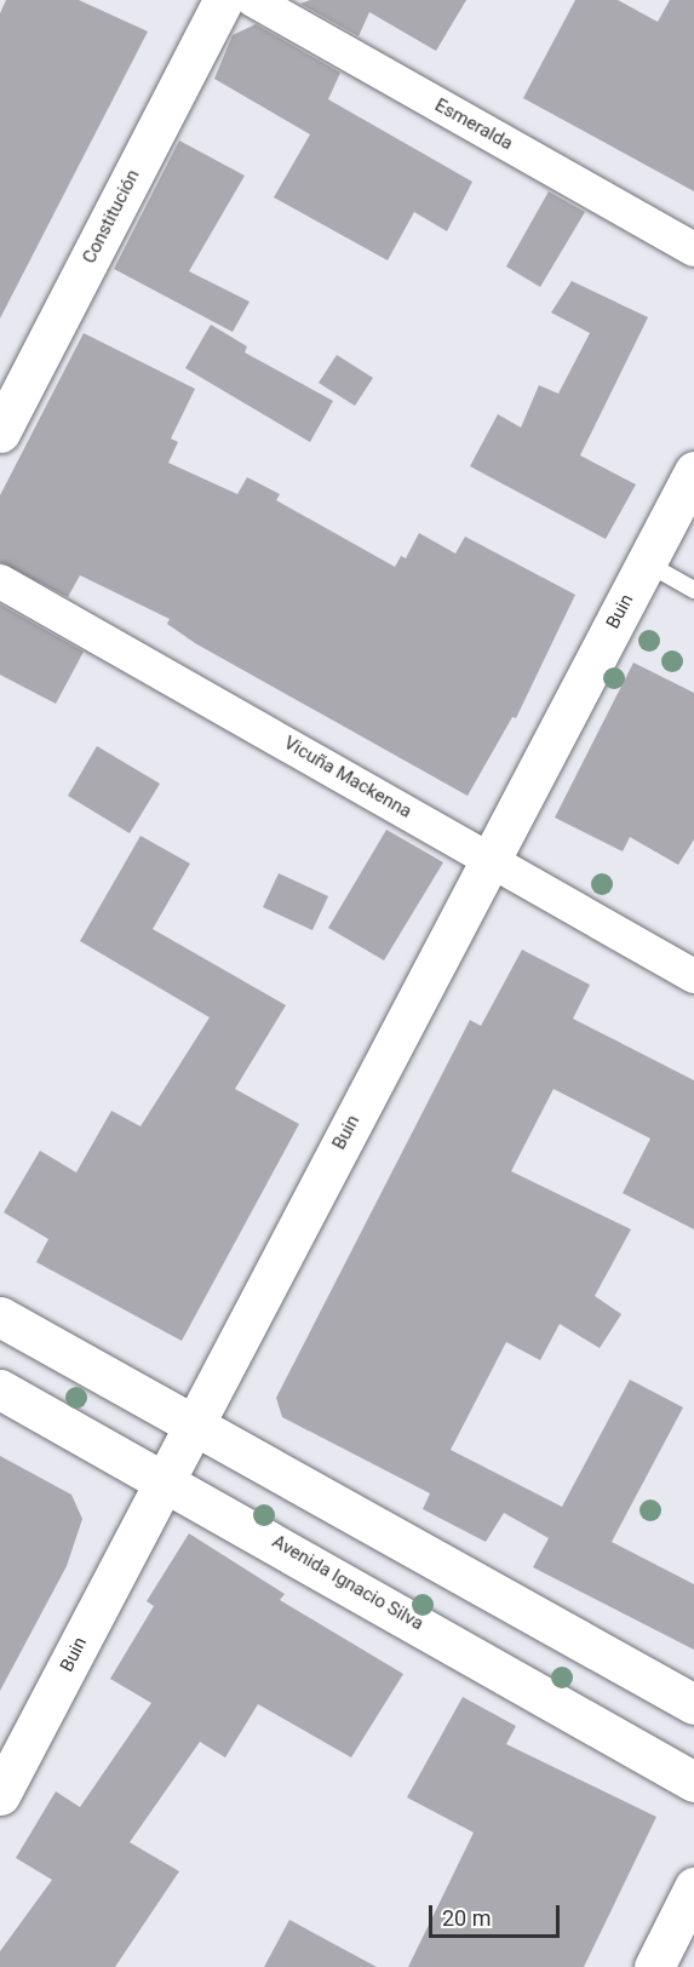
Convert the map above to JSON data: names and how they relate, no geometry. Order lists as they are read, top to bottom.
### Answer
{
  "streets": {
    "main road": ["Constitución", "Buin", "Avenida Ignacio Silva"],
    "street": ["Esmeralda", "Vicuña Mackenna"]
  },
  "crossings": [
    ["Buin", "Vicuña Mackenna"],
    ["Buin", "Avenida Ignacio Silva"]
  ],
  "scale_bar": "20 m"
}
